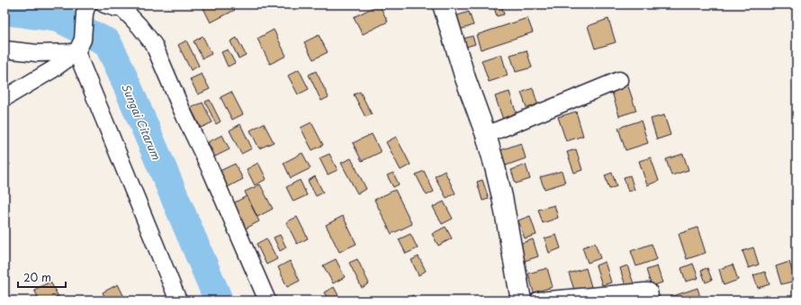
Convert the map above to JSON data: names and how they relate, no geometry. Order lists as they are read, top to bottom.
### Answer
{
  "water": ["Sungai Citarum"],
  "scale_bar": "20 m"
}
